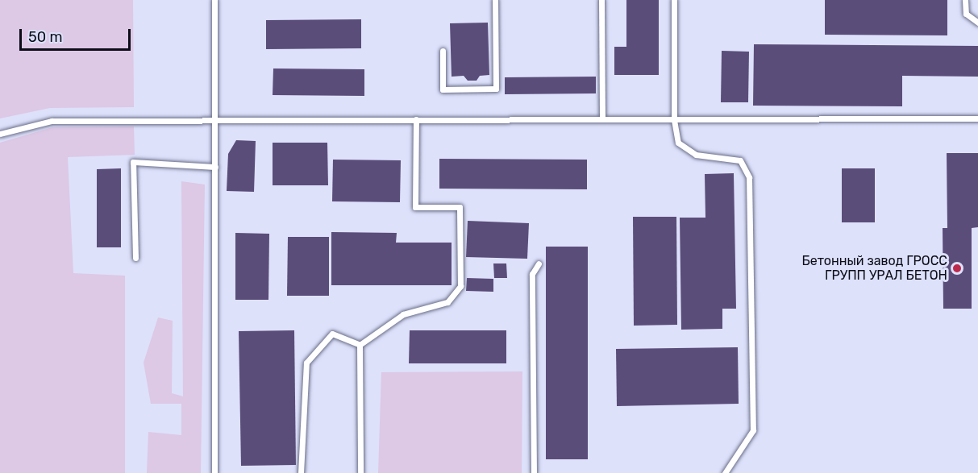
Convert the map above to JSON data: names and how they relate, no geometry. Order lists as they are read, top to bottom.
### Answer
{
  "places": ["Бетонный завод ГРОСС ГРУПП УРАЛ БЕТОН"],
  "scale_bar": "50 m"
}
